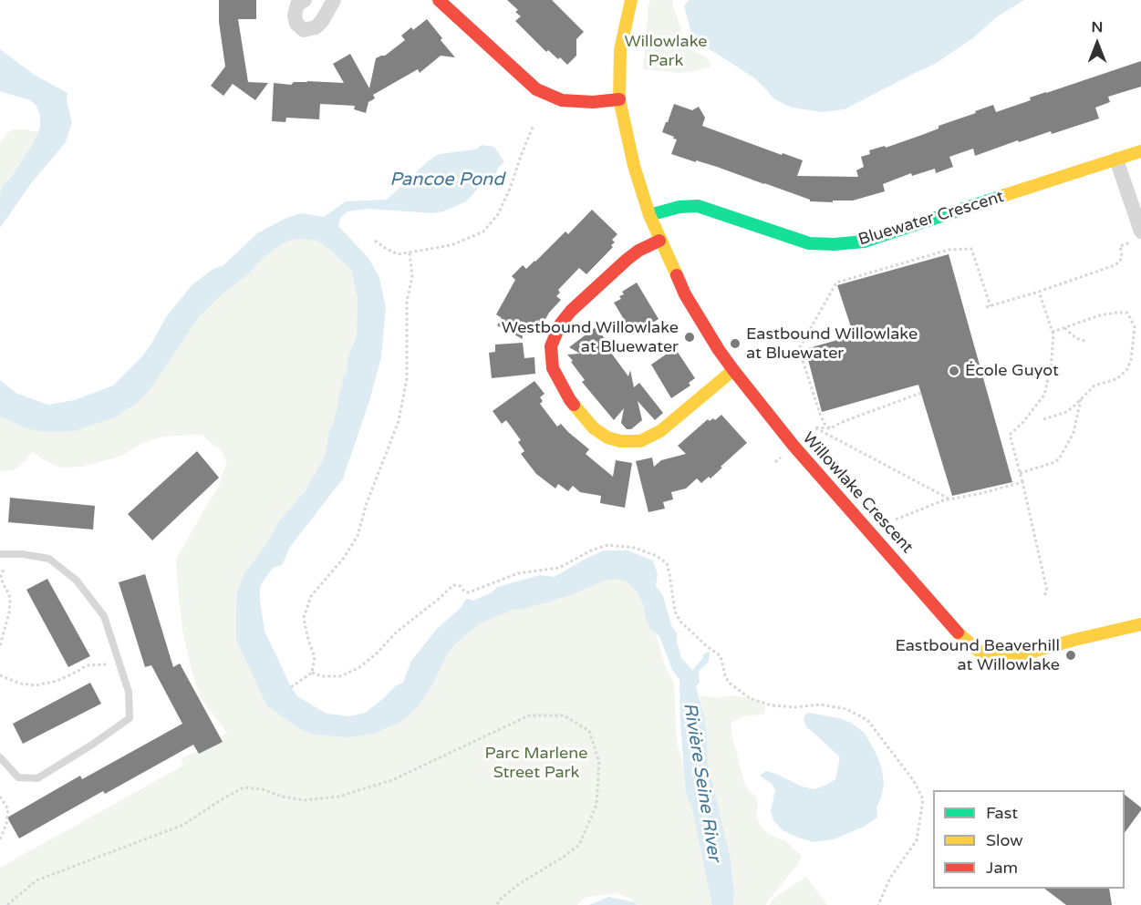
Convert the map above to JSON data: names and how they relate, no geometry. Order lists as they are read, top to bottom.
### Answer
{
  "streets": {
    "street": ["Bluewater Crescent", "Willowlake Crescent"]
  },
  "crossings": [
    ["Bluewater Crescent", "Willowlake Crescent"]
  ],
  "water": ["Pancoe Pond", "Rivière Seine River"],
  "parks": ["Willowlake Park", "Parc Marlene Street Park"],
  "places": [
    "Westbound Willowlake at Bluewater",
    "Eastbound Willowlake at Bluewater",
    "École Guyot",
    "Eastbound Beaverhill at Willowlake"
  ],
  "legend": ["Fast", "Slow", "Jam"],
  "north": "top"
}
